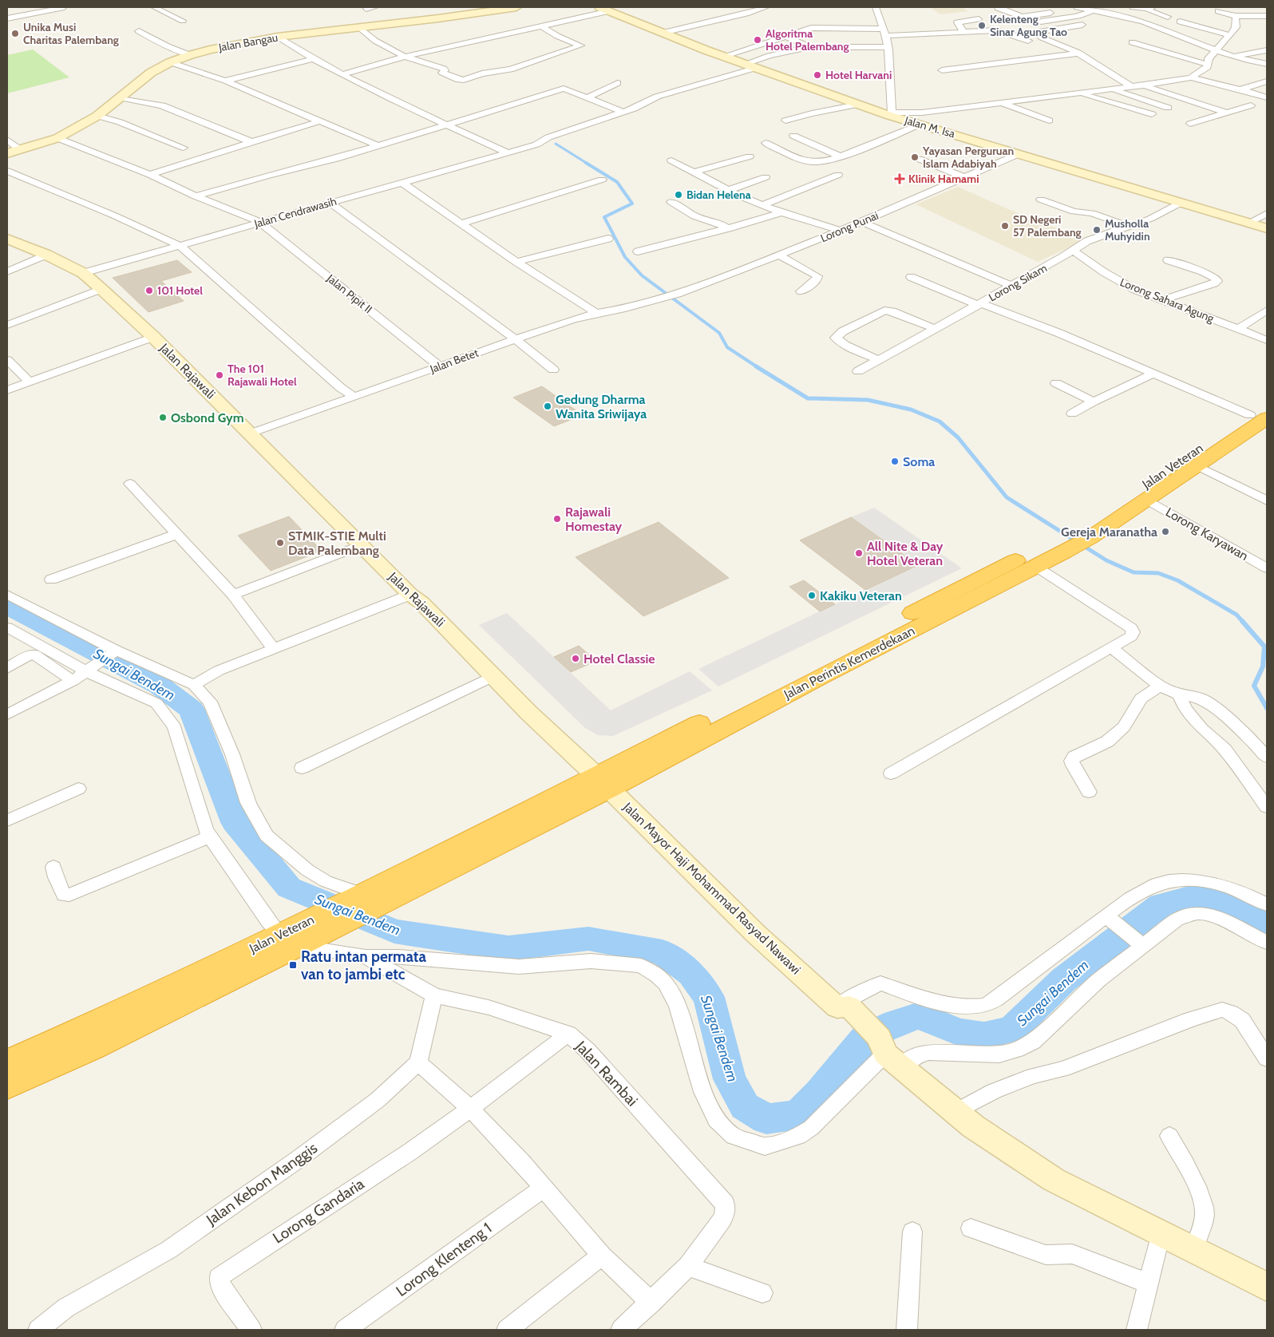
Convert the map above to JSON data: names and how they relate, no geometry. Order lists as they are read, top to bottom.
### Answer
{
  "streets": {
    "highway": ["Jalan Veteran", "Jalan Perintis Kemerdekaan"],
    "street": [
      "Jalan Bangau",
      "Jalan M. Isa",
      "Jalan Cendrawasih",
      "Lorong Punai",
      "Lorong Sikam",
      "Jalan Pipit II",
      "Lorong Sahara Agung",
      "Jalan Betet",
      "Jalan Rajawali",
      "Lorong Karyawan",
      "Jalan Mayor Haji Mohammad Rasyad Nawawi",
      "Jalan Rambai",
      "Jalan Kebon Manggis",
      "Lorong Gandaria",
      "Lorong Klenteng 1"
    ]
  },
  "crossings": [
    ["Jalan Bangau", "Jalan Pipit II"],
    ["Jalan M. Isa", "Jalan Cendrawasih"],
    ["Jalan M. Isa", "Lorong Punai"],
    ["Jalan M. Isa", "Lorong Sikam"],
    ["Jalan Cendrawasih", "Jalan Pipit II"],
    ["Jalan Cendrawasih", "Jalan Rajawali"],
    ["Lorong Punai", "Jalan Betet"],
    ["Lorong Sikam", "Lorong Sahara Agung"],
    ["Jalan Pipit II", "Jalan Betet"],
    ["Jalan Betet", "Jalan Rajawali"],
    ["Jalan Rajawali", "Jalan Perintis Kemerdekaan"],
    ["Jalan Rajawali", "Jalan Mayor Haji Mohammad Rasyad Nawawi"],
    ["Jalan Veteran", "Lorong Karyawan"],
    ["Jalan Veteran", "Jalan Perintis Kemerdekaan"],
    ["Jalan Veteran", "Jalan Rambai"],
    ["Jalan Perintis Kemerdekaan", "Jalan Mayor Haji Mohammad Rasyad Nawawi"]
  ],
  "water": ["Sungai Bendem"],
  "places": {
    "other": [
      "Kelenteng Sinar Agung Tao",
      "Unika Musi Charitas Palembang",
      "Algoritma Hotel Palembang",
      "Hotel Harvani",
      "Yayasan Perguruan Islam Adabiyah",
      "Bidan Helena",
      "SD Negeri 57 Palembang",
      "Musholla Muhyidin",
      "101 Hotel",
      "The 101 Rajawali Hotel",
      "Gedung Dharma Wanita Sriwijaya",
      "Osbond Gym",
      "Soma",
      "Rajawali Homestay",
      "Gereja Maranatha",
      "STMIK-STIE Multi Data Palembang",
      "All Nite & Day Hotel Veteran",
      "Kakiku Veteran",
      "Hotel Classie"
    ],
    "health": ["Klinik Hamami"],
    "transit": ["Ratu intan permata van to jambi etc"]
  }
}
